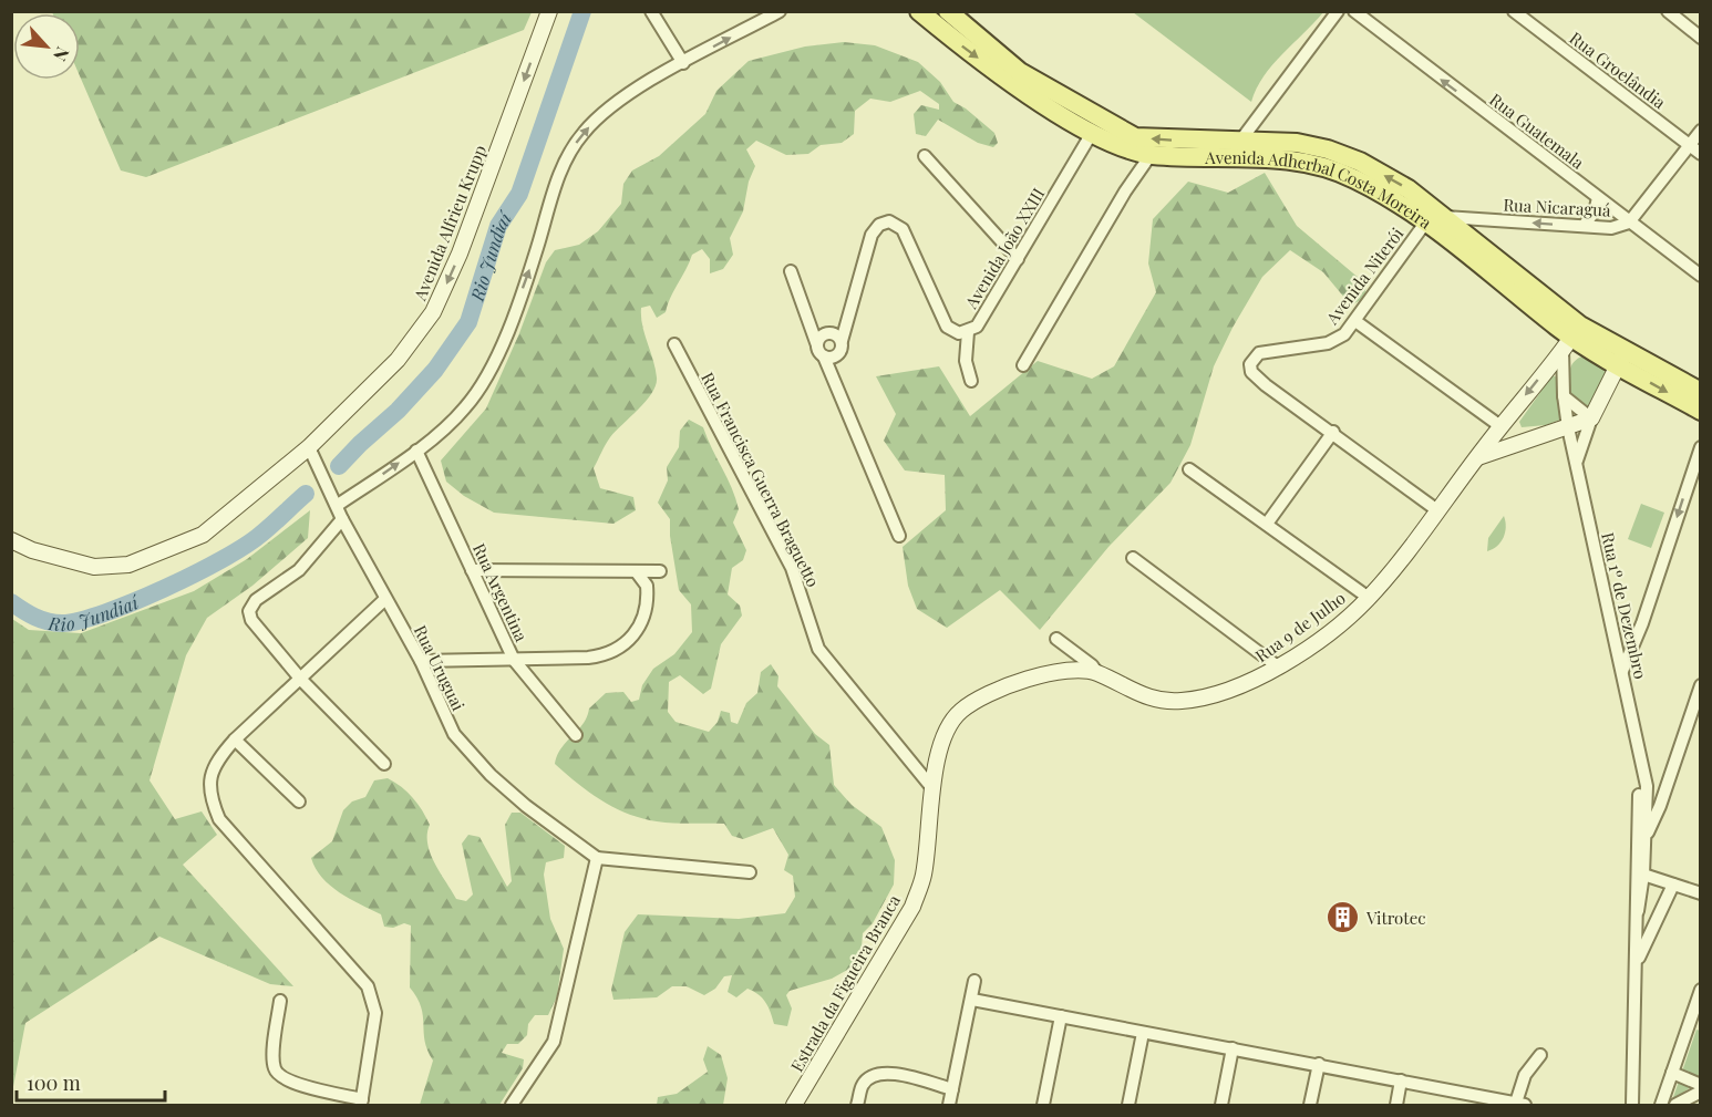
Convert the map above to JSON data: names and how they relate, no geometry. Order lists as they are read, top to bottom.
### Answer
{
  "streets": {
    "main road": [
      "Avenida Adherbal Costa Moreira",
      "Avenida Alfrieu Krupp",
      "Rua 9 de Julho",
      "Estrada da Figueira Branca"
    ],
    "street": [
      "Rua Groelândia",
      "Rua Guatemala",
      "Rua Nicaraguá",
      "Avenida João XXIII",
      "Avenida Niterói",
      "Rua Francisca Guerra Braguetto",
      "Rua Argentina",
      "Rua 1º de Dezembro",
      "Rua Uruguai"
    ]
  },
  "crossings": [
    ["Rua Groelândia", "Rua Nicaraguá"],
    ["Rua Guatemala", "Rua Nicaraguá"],
    ["Avenida Adherbal Costa Moreira", "Rua Nicaraguá"],
    ["Avenida Adherbal Costa Moreira", "Avenida João XXIII"],
    ["Avenida Adherbal Costa Moreira", "Avenida Niterói"],
    ["Avenida Adherbal Costa Moreira", "Rua 1º de Dezembro"],
    ["Avenida Adherbal Costa Moreira", "Rua 9 de Julho"],
    ["Avenida Alfrieu Krupp", "Rua Uruguai"],
    ["Rua Francisca Guerra Braguetto", "Estrada da Figueira Branca"],
    ["Rua 1º de Dezembro", "Rua 9 de Julho"],
    ["Rua 9 de Julho", "Estrada da Figueira Branca"]
  ],
  "one_way": ["Rua Guatemala", "Rua Nicaraguá", "Avenida Alfrieu Krupp"],
  "water": ["Rio Jundiaí"],
  "places": {
    "building": ["Vitrotec"]
  },
  "scale_bar": "100 m",
  "north": "bottom right"
}
